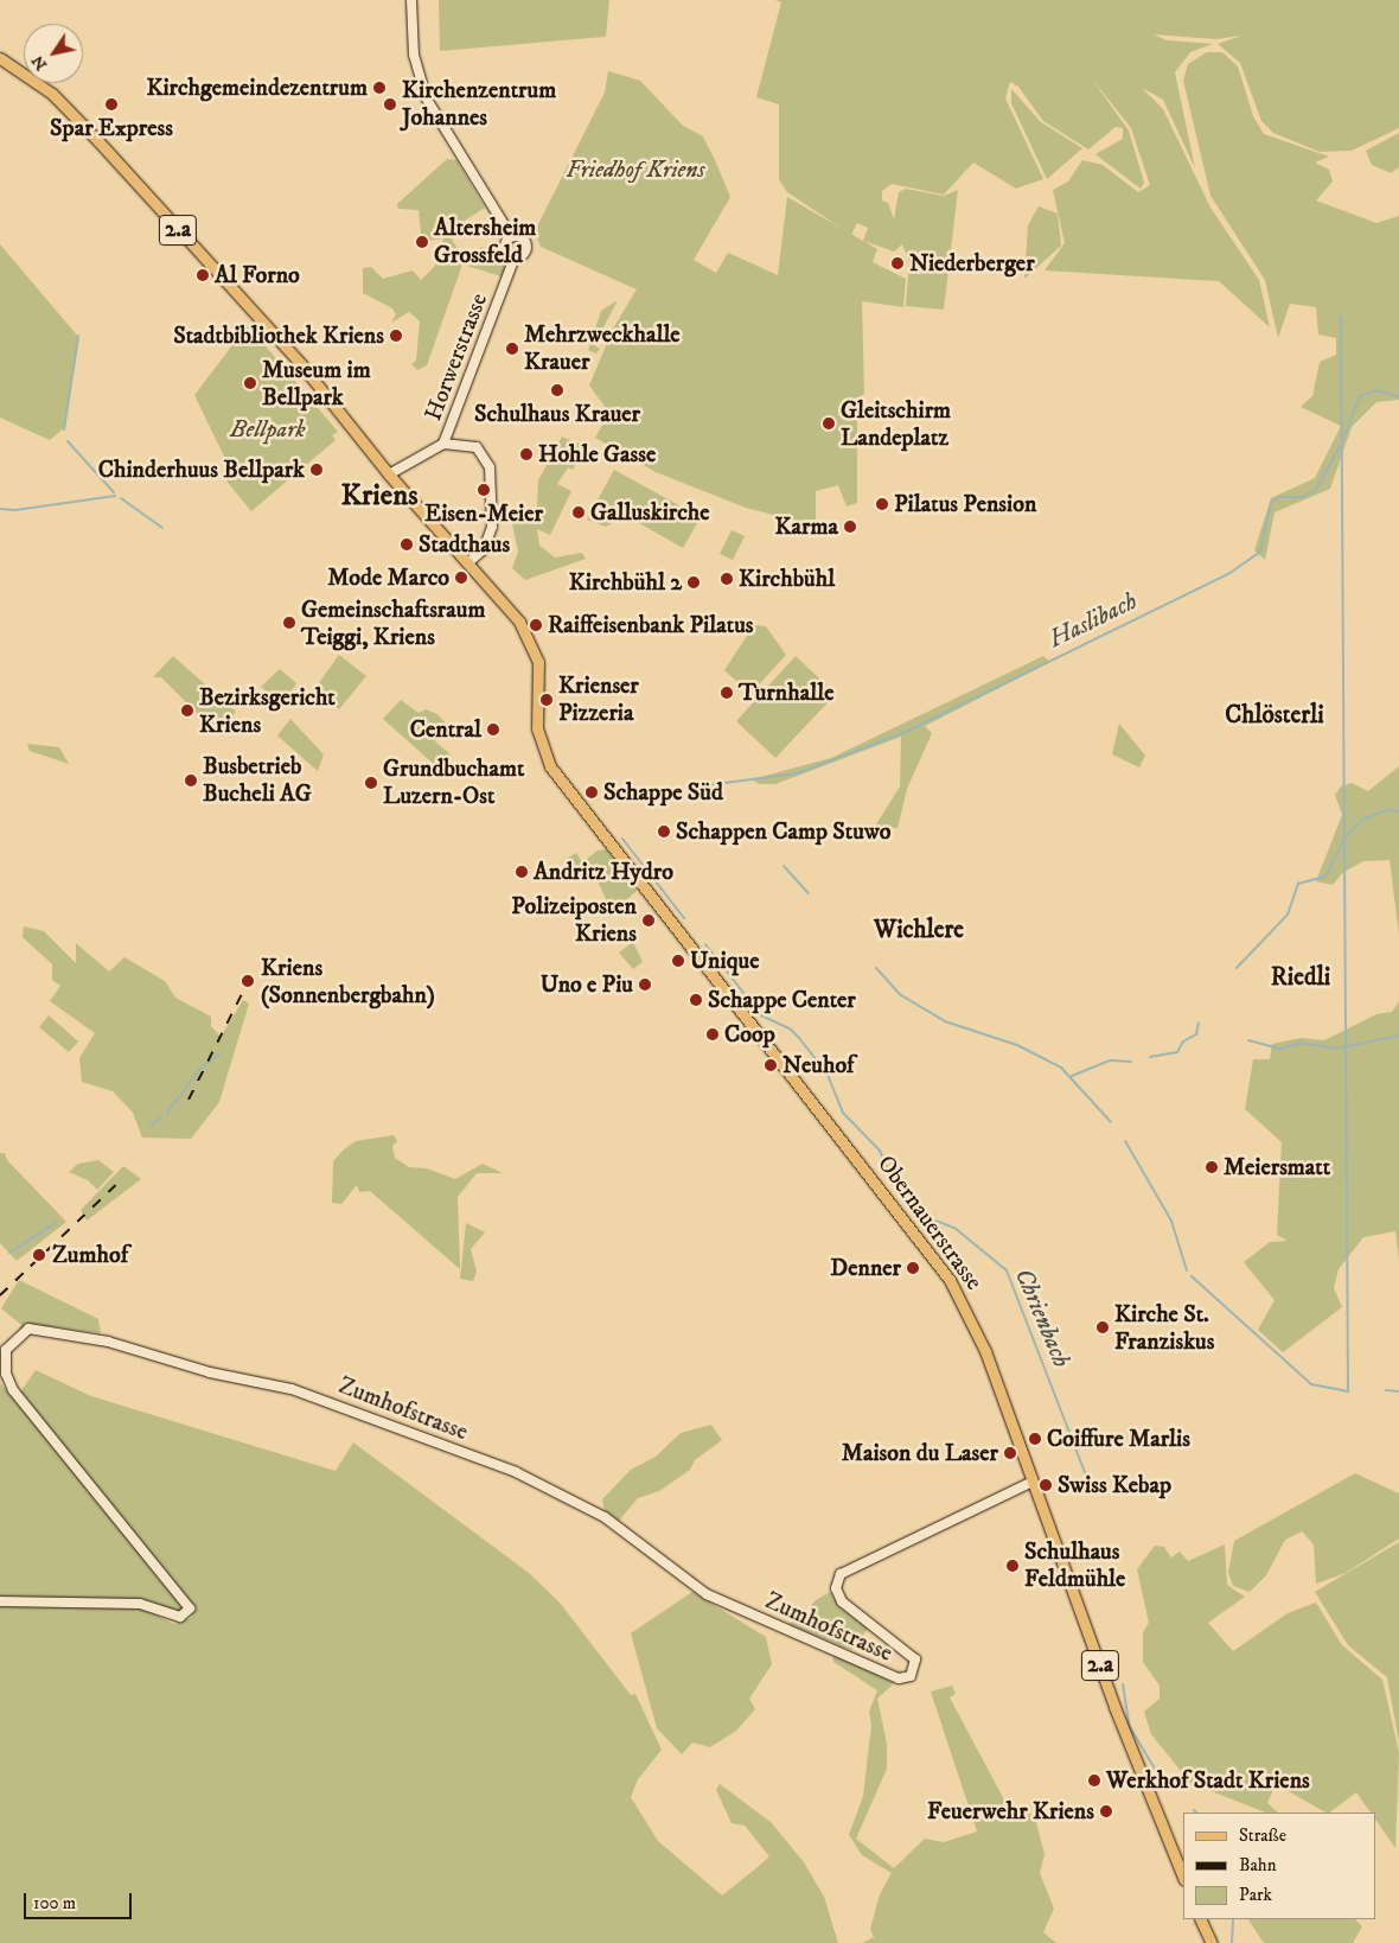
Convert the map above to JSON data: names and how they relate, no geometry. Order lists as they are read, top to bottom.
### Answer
{
  "streets": {
    "main road": ["2.a", "Obernauerstrasse"],
    "street": ["Horwerstrasse", "Zumhofstrasse"]
  },
  "crossings": [
    ["2.a", "Horwerstrasse"],
    ["2.a", "Obernauerstrasse"],
    ["Obernauerstrasse", "Zumhofstrasse"]
  ],
  "districts": [
    "Kriens",
    "Chlösterli",
    "Wichlere",
    "Riedli"
  ],
  "water": ["Haslibach", "Chrienbach"],
  "parks": ["Friedhof Kriens", "Bellpark"],
  "places": [
    "Kirchgemeindezentrum",
    "Spar Express",
    "Kirchenzentrum Johannes",
    "Altersheim Grossfeld",
    "Niederberger",
    "Al Forno",
    "Stadtbibliothek Kriens",
    "Mehrzweckhalle Krauer",
    "Museum im Bellpark",
    "Schulhaus Krauer",
    "Gleitschirm Landeplatz",
    "Hohle Gasse",
    "Chinderhuus Bellpark",
    "Eisen-Meier",
    "Pilatus Pension",
    "Galluskirche",
    "Karma",
    "Stadthaus",
    "Mode Marco",
    "Kirchbühl",
    "Kirchbühl 2",
    "Gemeinschaftsraum Teiggi, Kriens",
    "Raiffeisenbank Pilatus",
    "Turnhalle",
    "Krienser Pizzeria",
    "Bezirksgericht Kriens",
    "Central",
    "Busbetrieb Bucheli AG",
    "Grundbuchamt Luzern-Ost",
    "Schappe Süd",
    "Schappen Camp Stuwo",
    "Andritz Hydro",
    "Polizeiposten Kriens",
    "Unique",
    "Kriens (Sonnenbergbahn)",
    "Uno e Piu",
    "Schappe Center",
    "Coop",
    "Neuhof",
    "Meiersmatt",
    "Zumhof",
    "Denner",
    "Kirche St. Franziskus",
    "Coiffure Marlis",
    "Maison du Laser",
    "Swiss Kebap",
    "Schulhaus Feldmühle",
    "Werkhof Stadt Kriens",
    "Feuerwehr Kriens"
  ],
  "legend": ["Straße", "Bahn", "Park"],
  "scale_bar": "100 m",
  "north": "bottom left"
}
